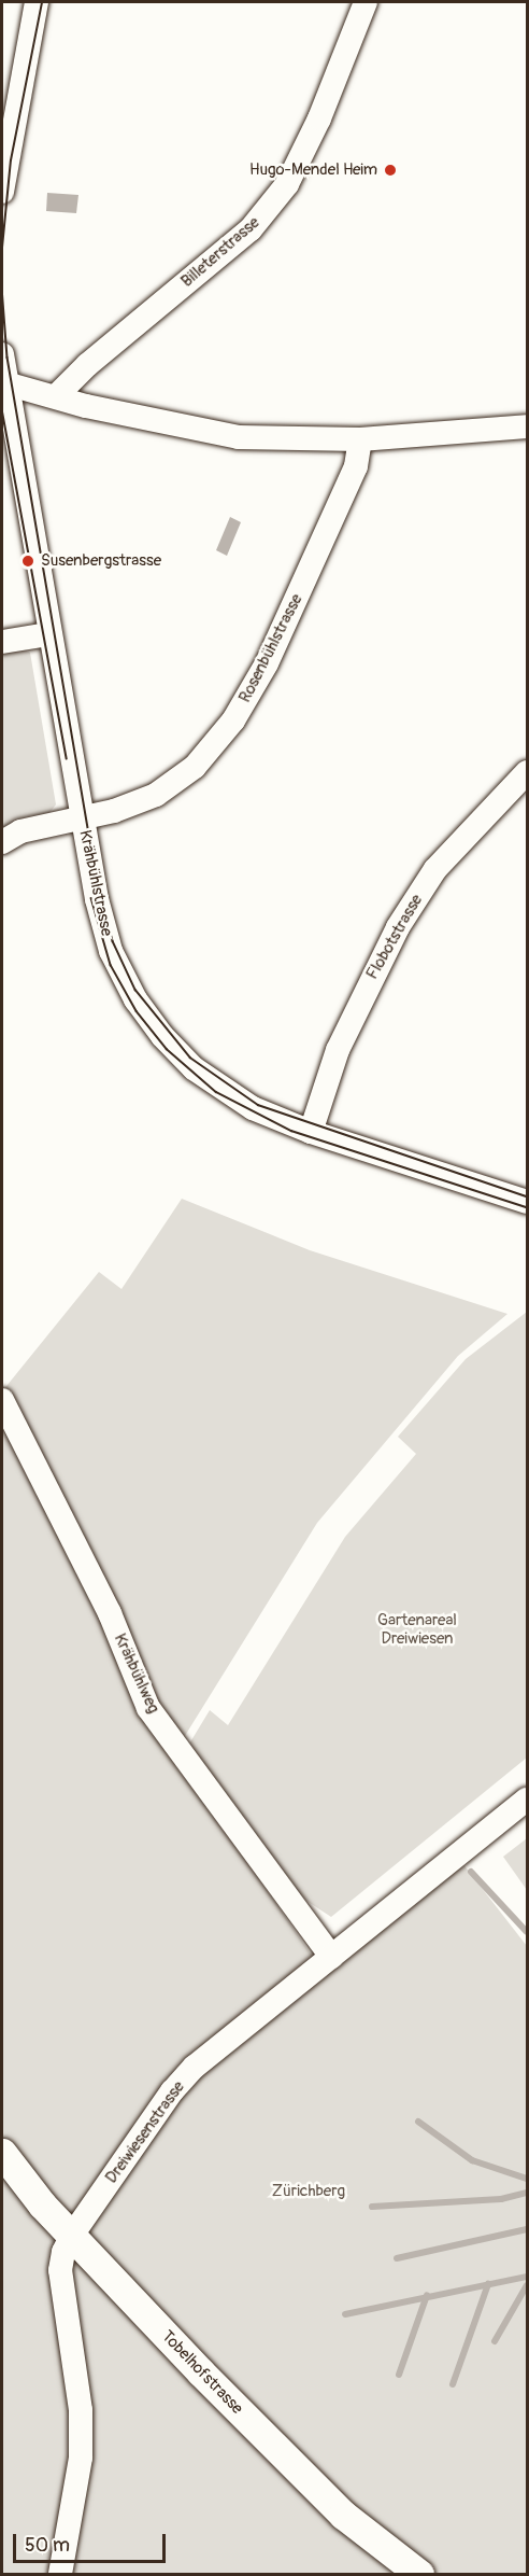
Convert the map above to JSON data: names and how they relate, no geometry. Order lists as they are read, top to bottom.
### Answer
{
  "streets": {
    "main road": ["Tobelhofstrasse"],
    "street": [
      "Billeterstrasse",
      "Rosenbühlstrasse",
      "Krähbühlstrasse",
      "Flobotstrasse",
      "Krähbühlweg",
      "Dreiwiesenstrasse"
    ]
  },
  "crossings": [
    ["Rosenbühlstrasse", "Krähbühlstrasse"],
    ["Krähbühlstrasse", "Flobotstrasse"],
    ["Krähbühlweg", "Dreiwiesenstrasse"],
    ["Dreiwiesenstrasse", "Tobelhofstrasse"]
  ],
  "parks": ["Gartenareal Dreiwiesen", "Zürichberg"],
  "places": ["Hugo-Mendel Heim", "Susenbergstrasse"],
  "scale_bar": "50 m"
}
